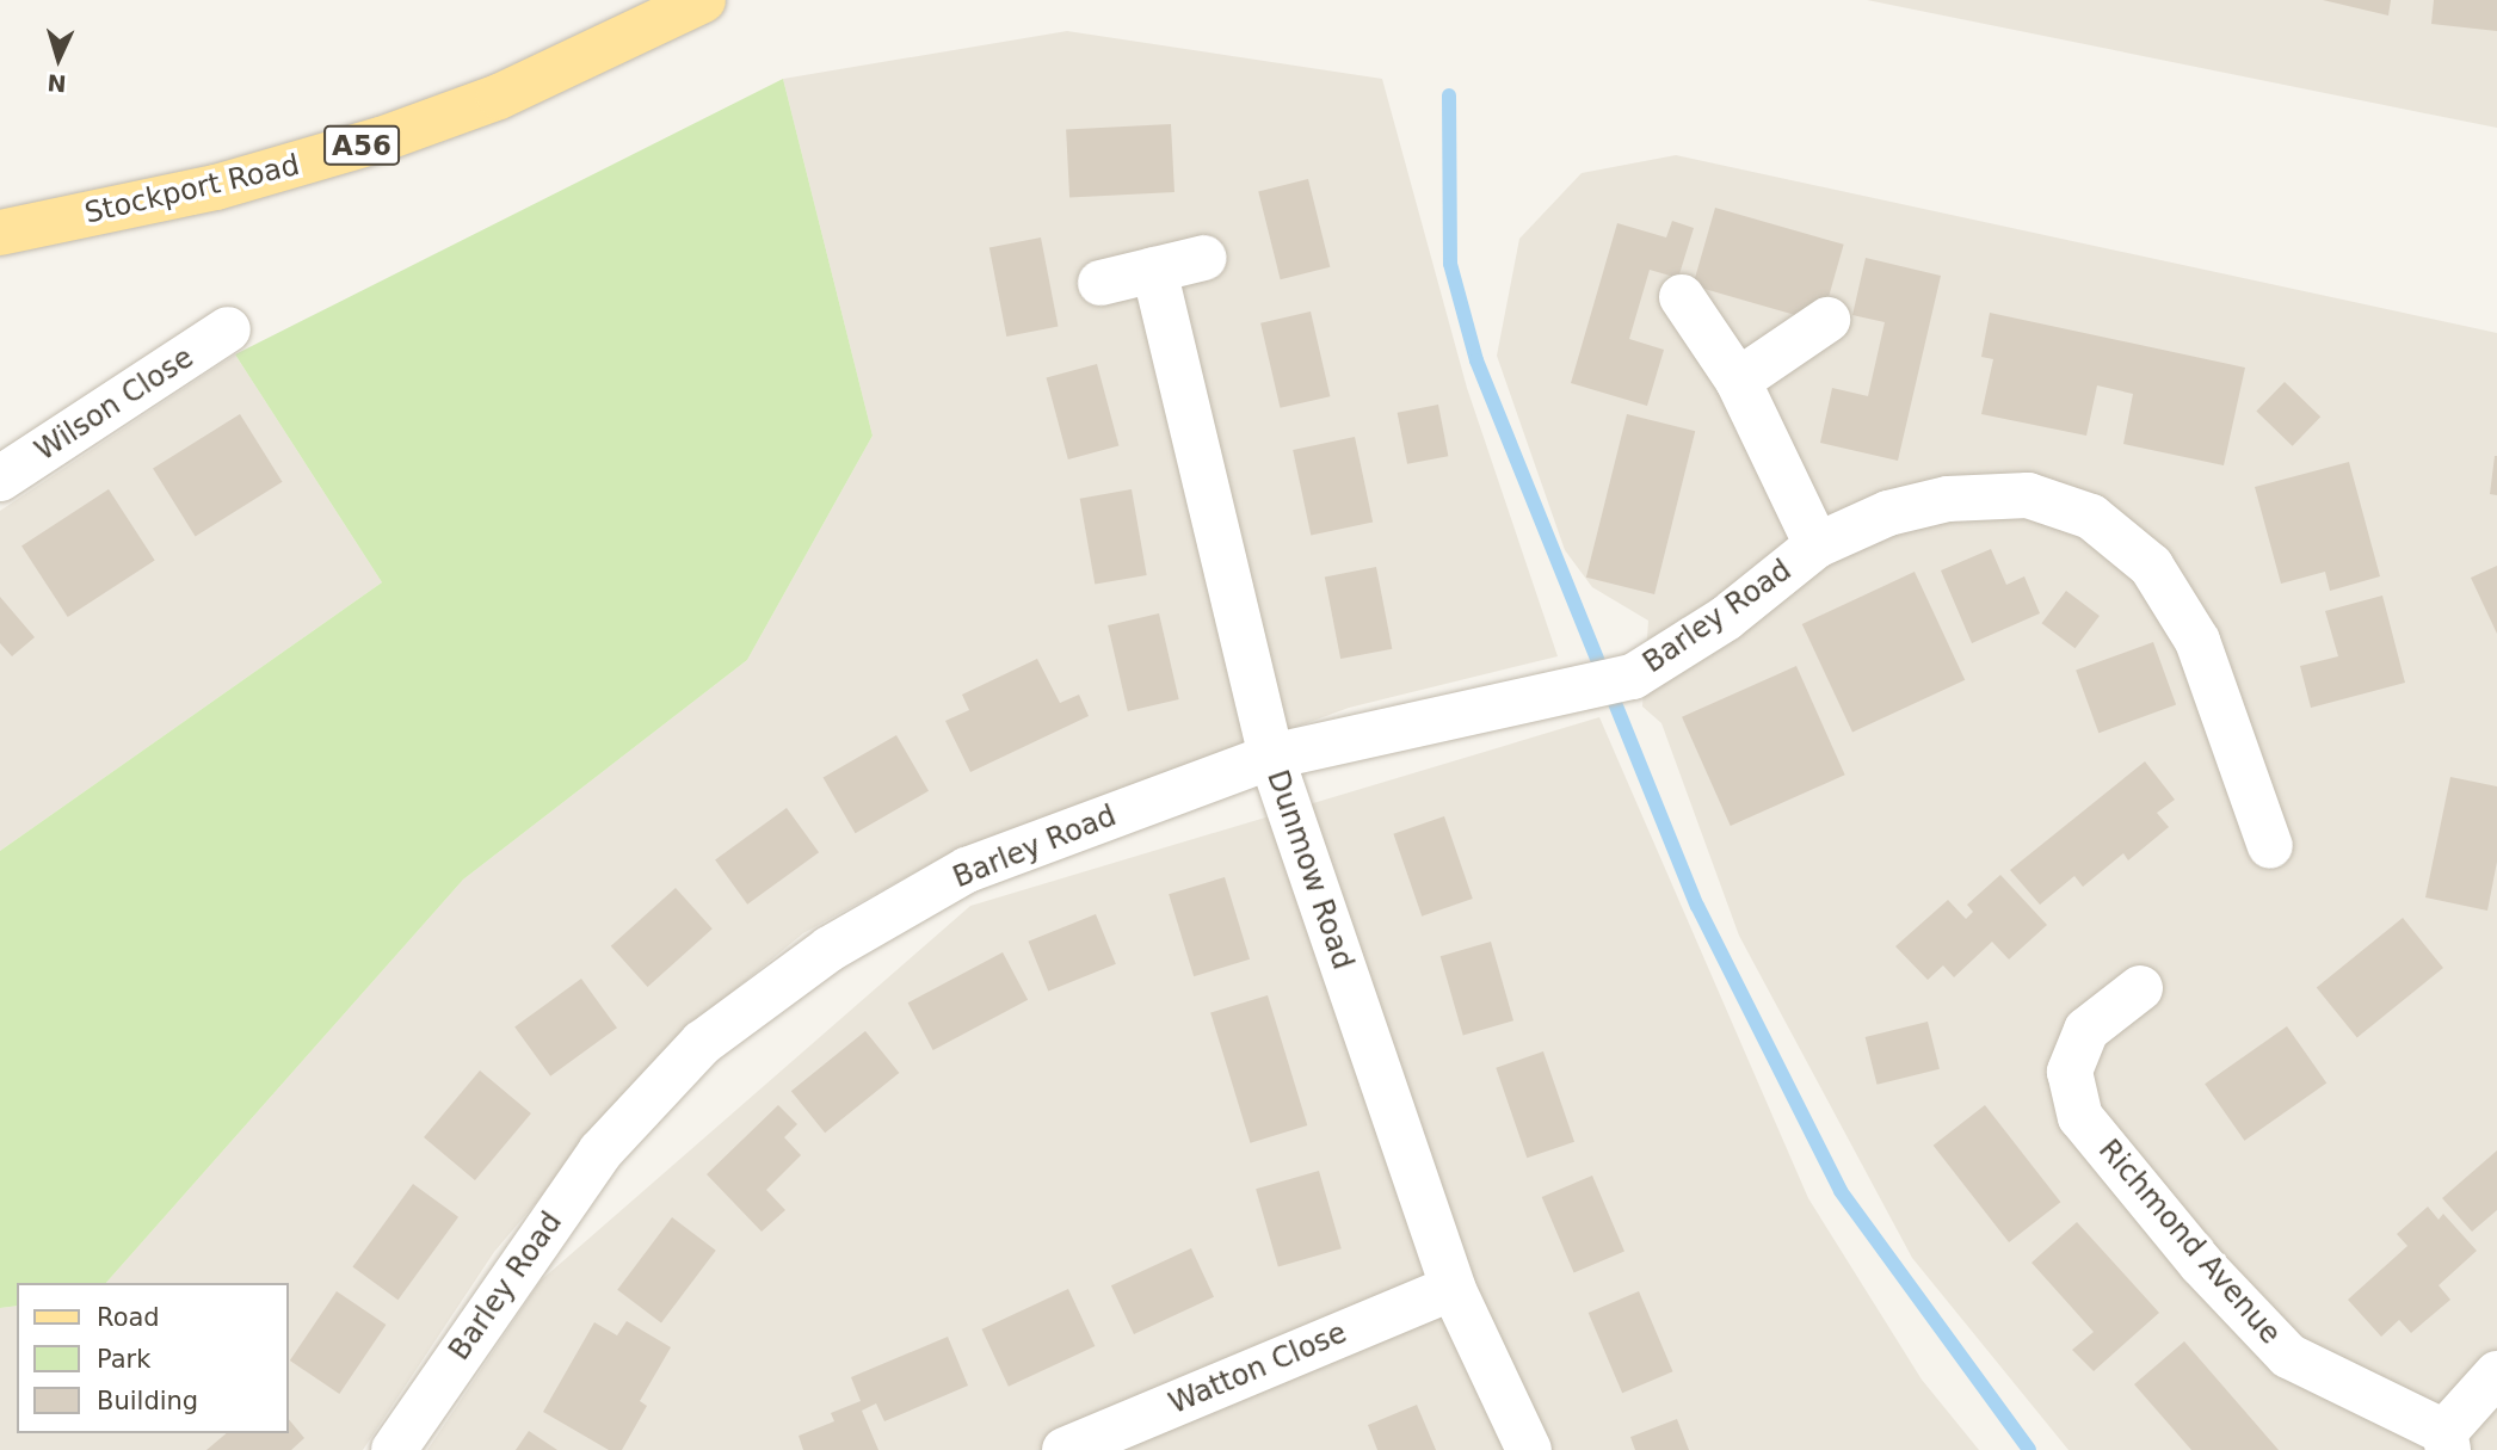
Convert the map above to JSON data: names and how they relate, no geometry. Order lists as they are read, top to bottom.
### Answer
{
  "streets": {
    "main road": ["A56", "Stockport Road"],
    "street": [
      "Wilson Close",
      "Barley Road",
      "Dunmow Road",
      "Richmond Avenue",
      "Watton Close"
    ]
  },
  "crossings": [
    ["Barley Road", "Dunmow Road"],
    ["Dunmow Road", "Watton Close"]
  ],
  "legend": ["Road", "Park", "Building"],
  "north": "bottom"
}
